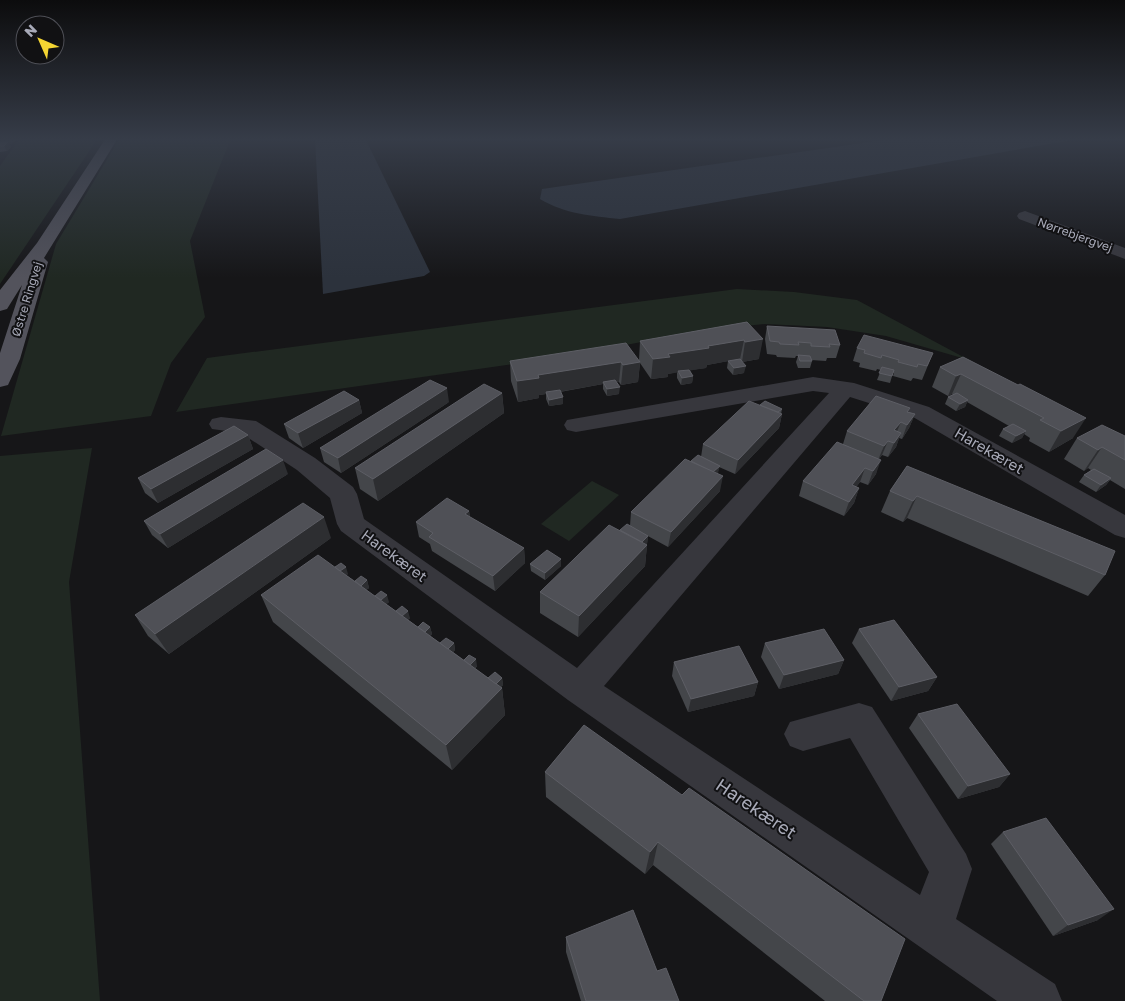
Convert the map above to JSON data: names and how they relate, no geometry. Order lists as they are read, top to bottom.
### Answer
{
  "streets": {
    "main road": ["Østre Ringvej"],
    "street": ["Nørrebjergvej", "Harekæret"]
  },
  "north": "top left"
}
